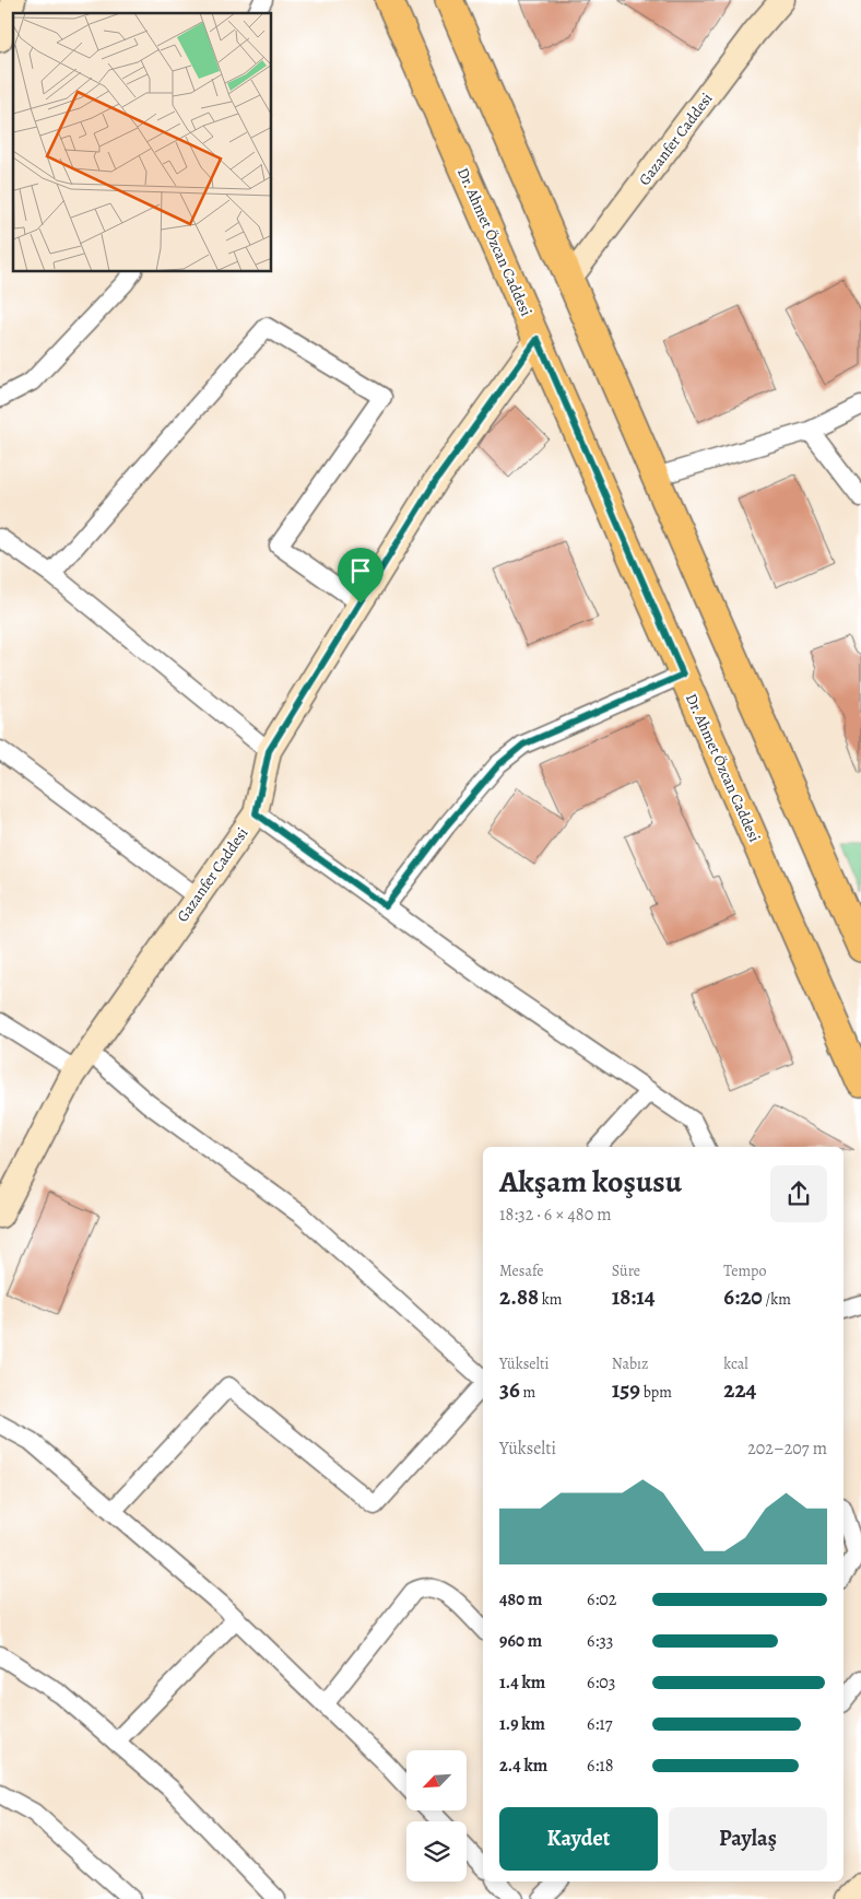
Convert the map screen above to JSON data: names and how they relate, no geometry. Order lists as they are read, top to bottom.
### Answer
{
  "streets": {
    "main road": ["Dr. Ahmet Özcan Caddesi"],
    "street": ["Gazanfer Caddesi"]
  },
  "crossings": [
    ["Gazanfer Caddesi", "Dr. Ahmet Özcan Caddesi"]
  ],
  "north": "bottom left",
  "page": {
    "heading": ["Akşam koşusu", "18:32 · 6 × 480 m"],
    "stats": [
      ["Mesafe", "2.88 km"],
      ["Süre", "18:14"],
      ["Tempo", "6:20 /km"],
      ["Yükselti", "36 m"],
      ["Nabız", "159 bpm"],
      ["kcal", "224"]
    ],
    "chart": ["Yükselti", "202–207 m"],
    "list": [
      {
        "name": "480 m",
        "note": "6:02"
      },
      {
        "name": "960 m",
        "note": "6:33"
      },
      {
        "name": "1.4 km",
        "note": "6:03"
      },
      {
        "name": "1.9 km",
        "note": "6:17"
      },
      {
        "name": "2.4 km",
        "note": "6:18"
      }
    ],
    "buttons": ["Kaydet", "Paylaş"]
  }
}
